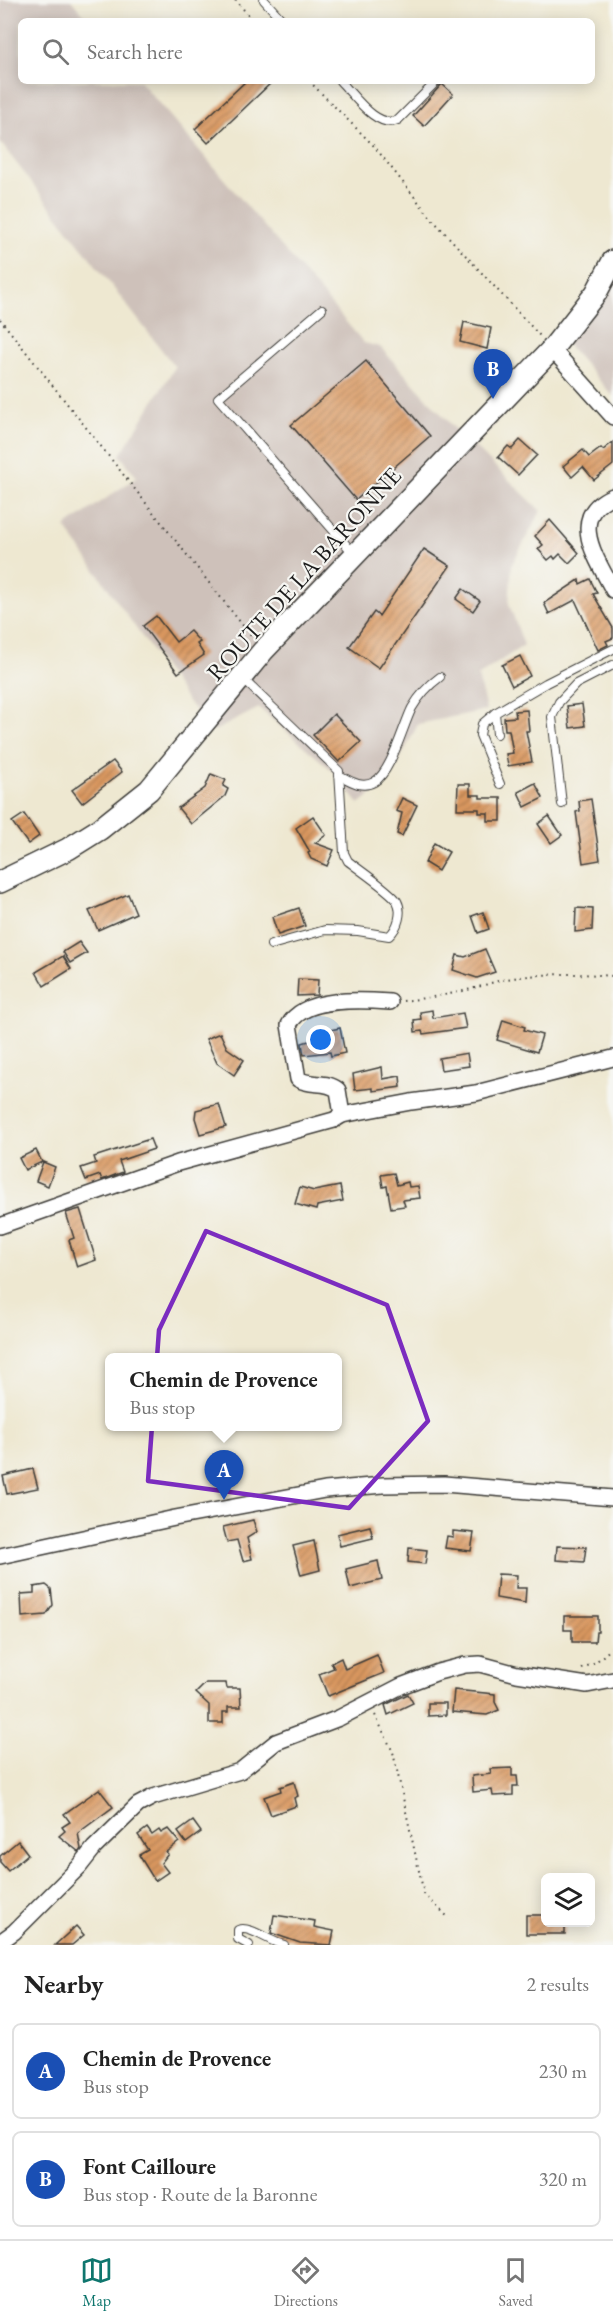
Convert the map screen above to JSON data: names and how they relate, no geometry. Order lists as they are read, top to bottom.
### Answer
{
  "streets": {
    "main road": ["ROUTE DE LA BARONNE"]
  },
  "page": {
    "search": "Search here",
    "pins": ["B", "A"],
    "popup": ["Chemin de Provence", "Bus stop"],
    "heading": ["Nearby", "2 results"],
    "list": [
      {
        "mark": "A",
        "name": "Chemin de Provence",
        "note": "Bus stop",
        "value": "230 m"
      },
      {
        "mark": "B",
        "name": "Font Cailloure",
        "note": "Bus stop · Route de la Baronne",
        "value": "320 m"
      }
    ],
    "nav": ["Map", "Directions", "Saved"]
  }
}
